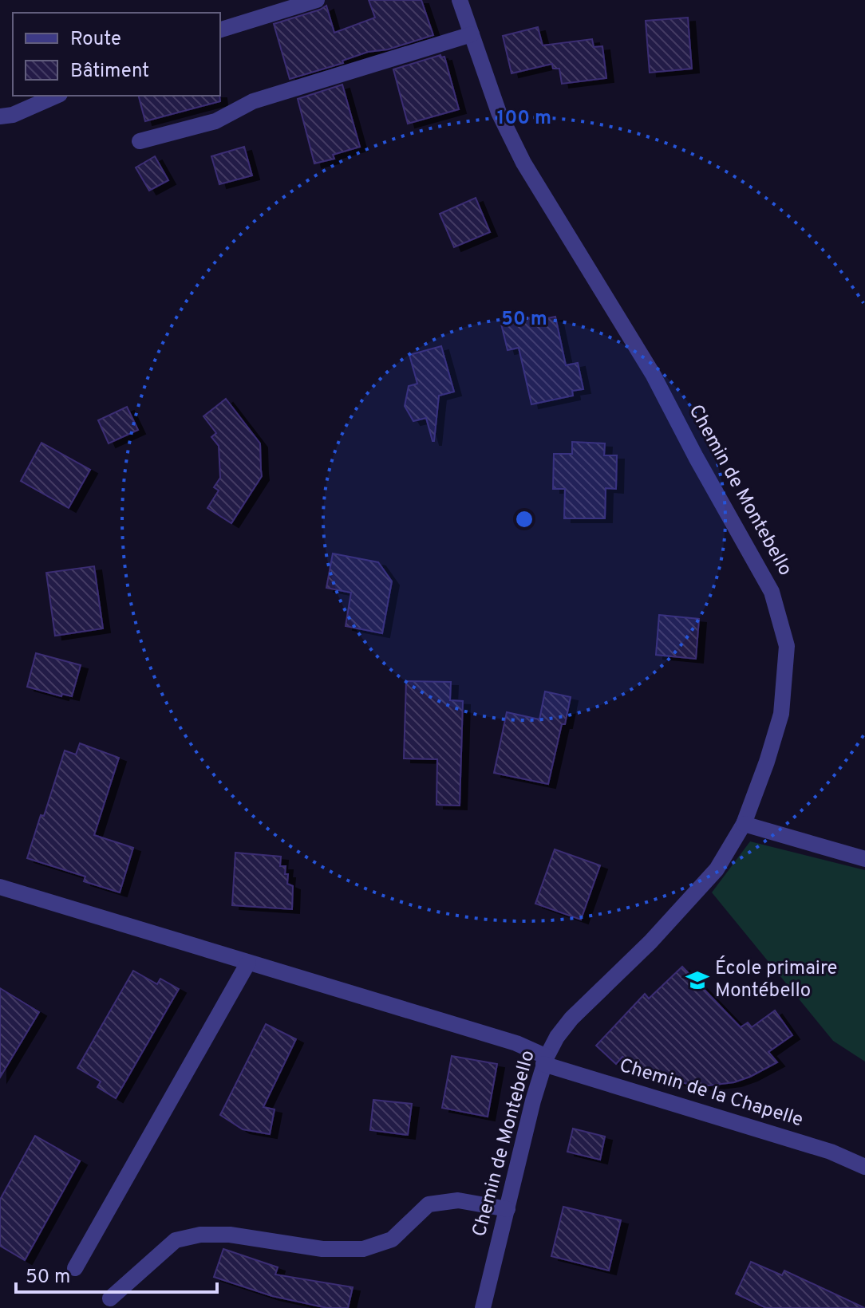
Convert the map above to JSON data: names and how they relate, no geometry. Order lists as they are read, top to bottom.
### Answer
{
  "streets": {
    "street": ["Chemin de Montebello", "Chemin de la Chapelle"]
  },
  "crossings": [
    ["Chemin de Montebello", "Chemin de la Chapelle"]
  ],
  "places": {
    "school or university": ["École primaire Montébello"]
  },
  "legend": ["Route", "Bâtiment"],
  "scale_bar": "50 m",
  "rings": ["100 m", "50 m"]
}
